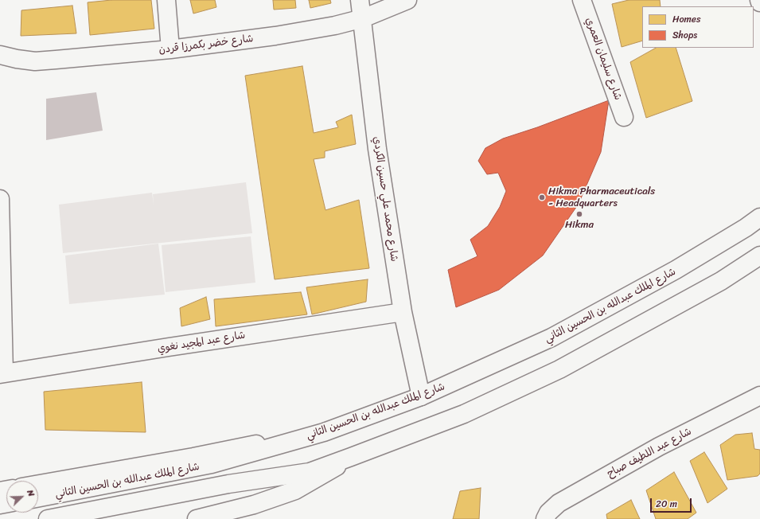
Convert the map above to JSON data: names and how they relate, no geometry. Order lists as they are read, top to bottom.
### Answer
{
  "streets": {
    "main road": [
      "شارع خضر بكمرزا قردن",
      "شارع سليمان العمري",
      "شارع محمد علي حسين الكردي",
      "شارع الملك عبدالله بن الحسين الثاني",
      "شارع عبد المجيد نغوي",
      "شارع عبد اللطيف صباح"
    ]
  },
  "crossings": [
    ["شارع خضر بكمرزا قردن", "شارع محمد علي حسين الكردي"],
    ["شارع محمد علي حسين الكردي", "شارع الملك عبدالله بن الحسين الثاني"],
    ["شارع محمد علي حسين الكردي", "شارع عبد المجيد نغوي"]
  ],
  "places": ["Hikma Pharmaceuticals - Headquarters", "Hikma"],
  "legend": ["Homes", "Shops"],
  "scale_bar": "20 m",
  "north": "top right"
}
